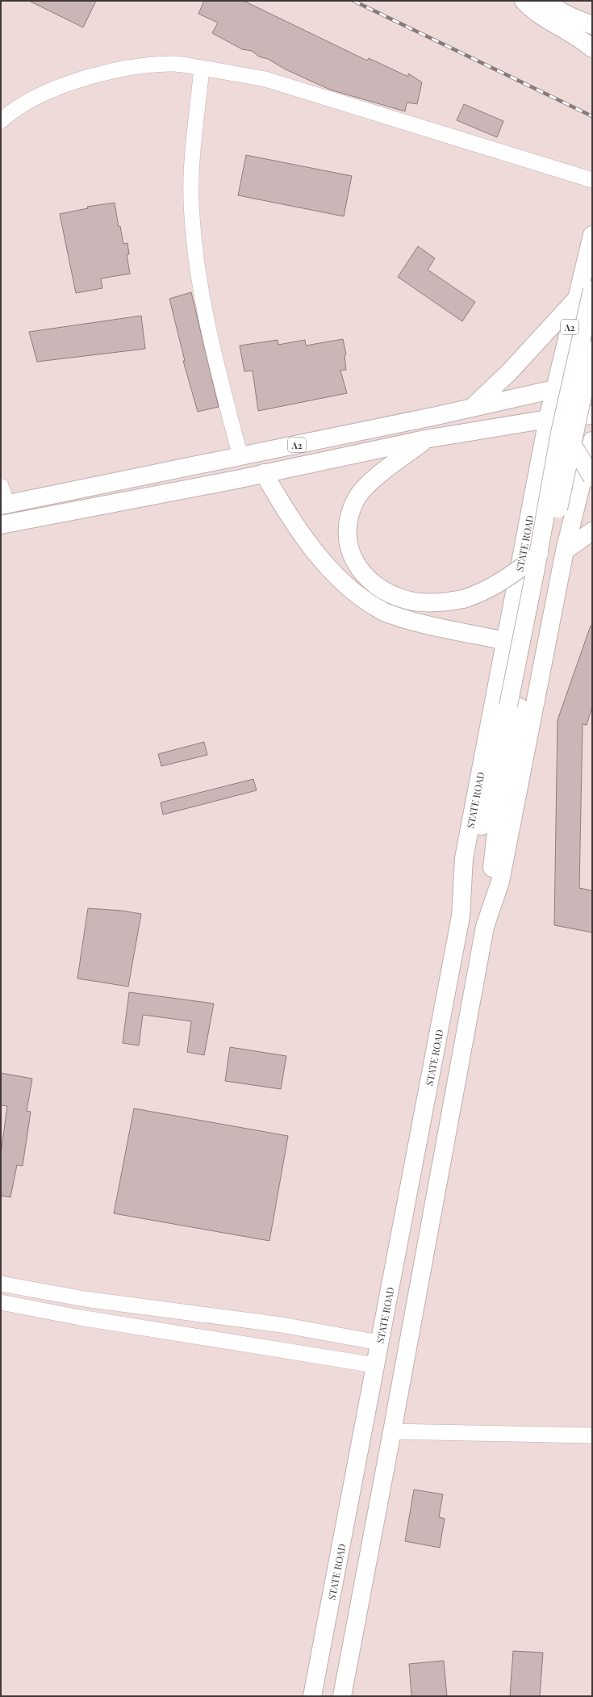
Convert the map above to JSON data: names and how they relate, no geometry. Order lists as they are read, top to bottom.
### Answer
{
  "streets": {
    "main road": ["A2", "STATE ROAD"]
  },
  "crossings": [
    ["A2", "STATE ROAD"]
  ]
}
